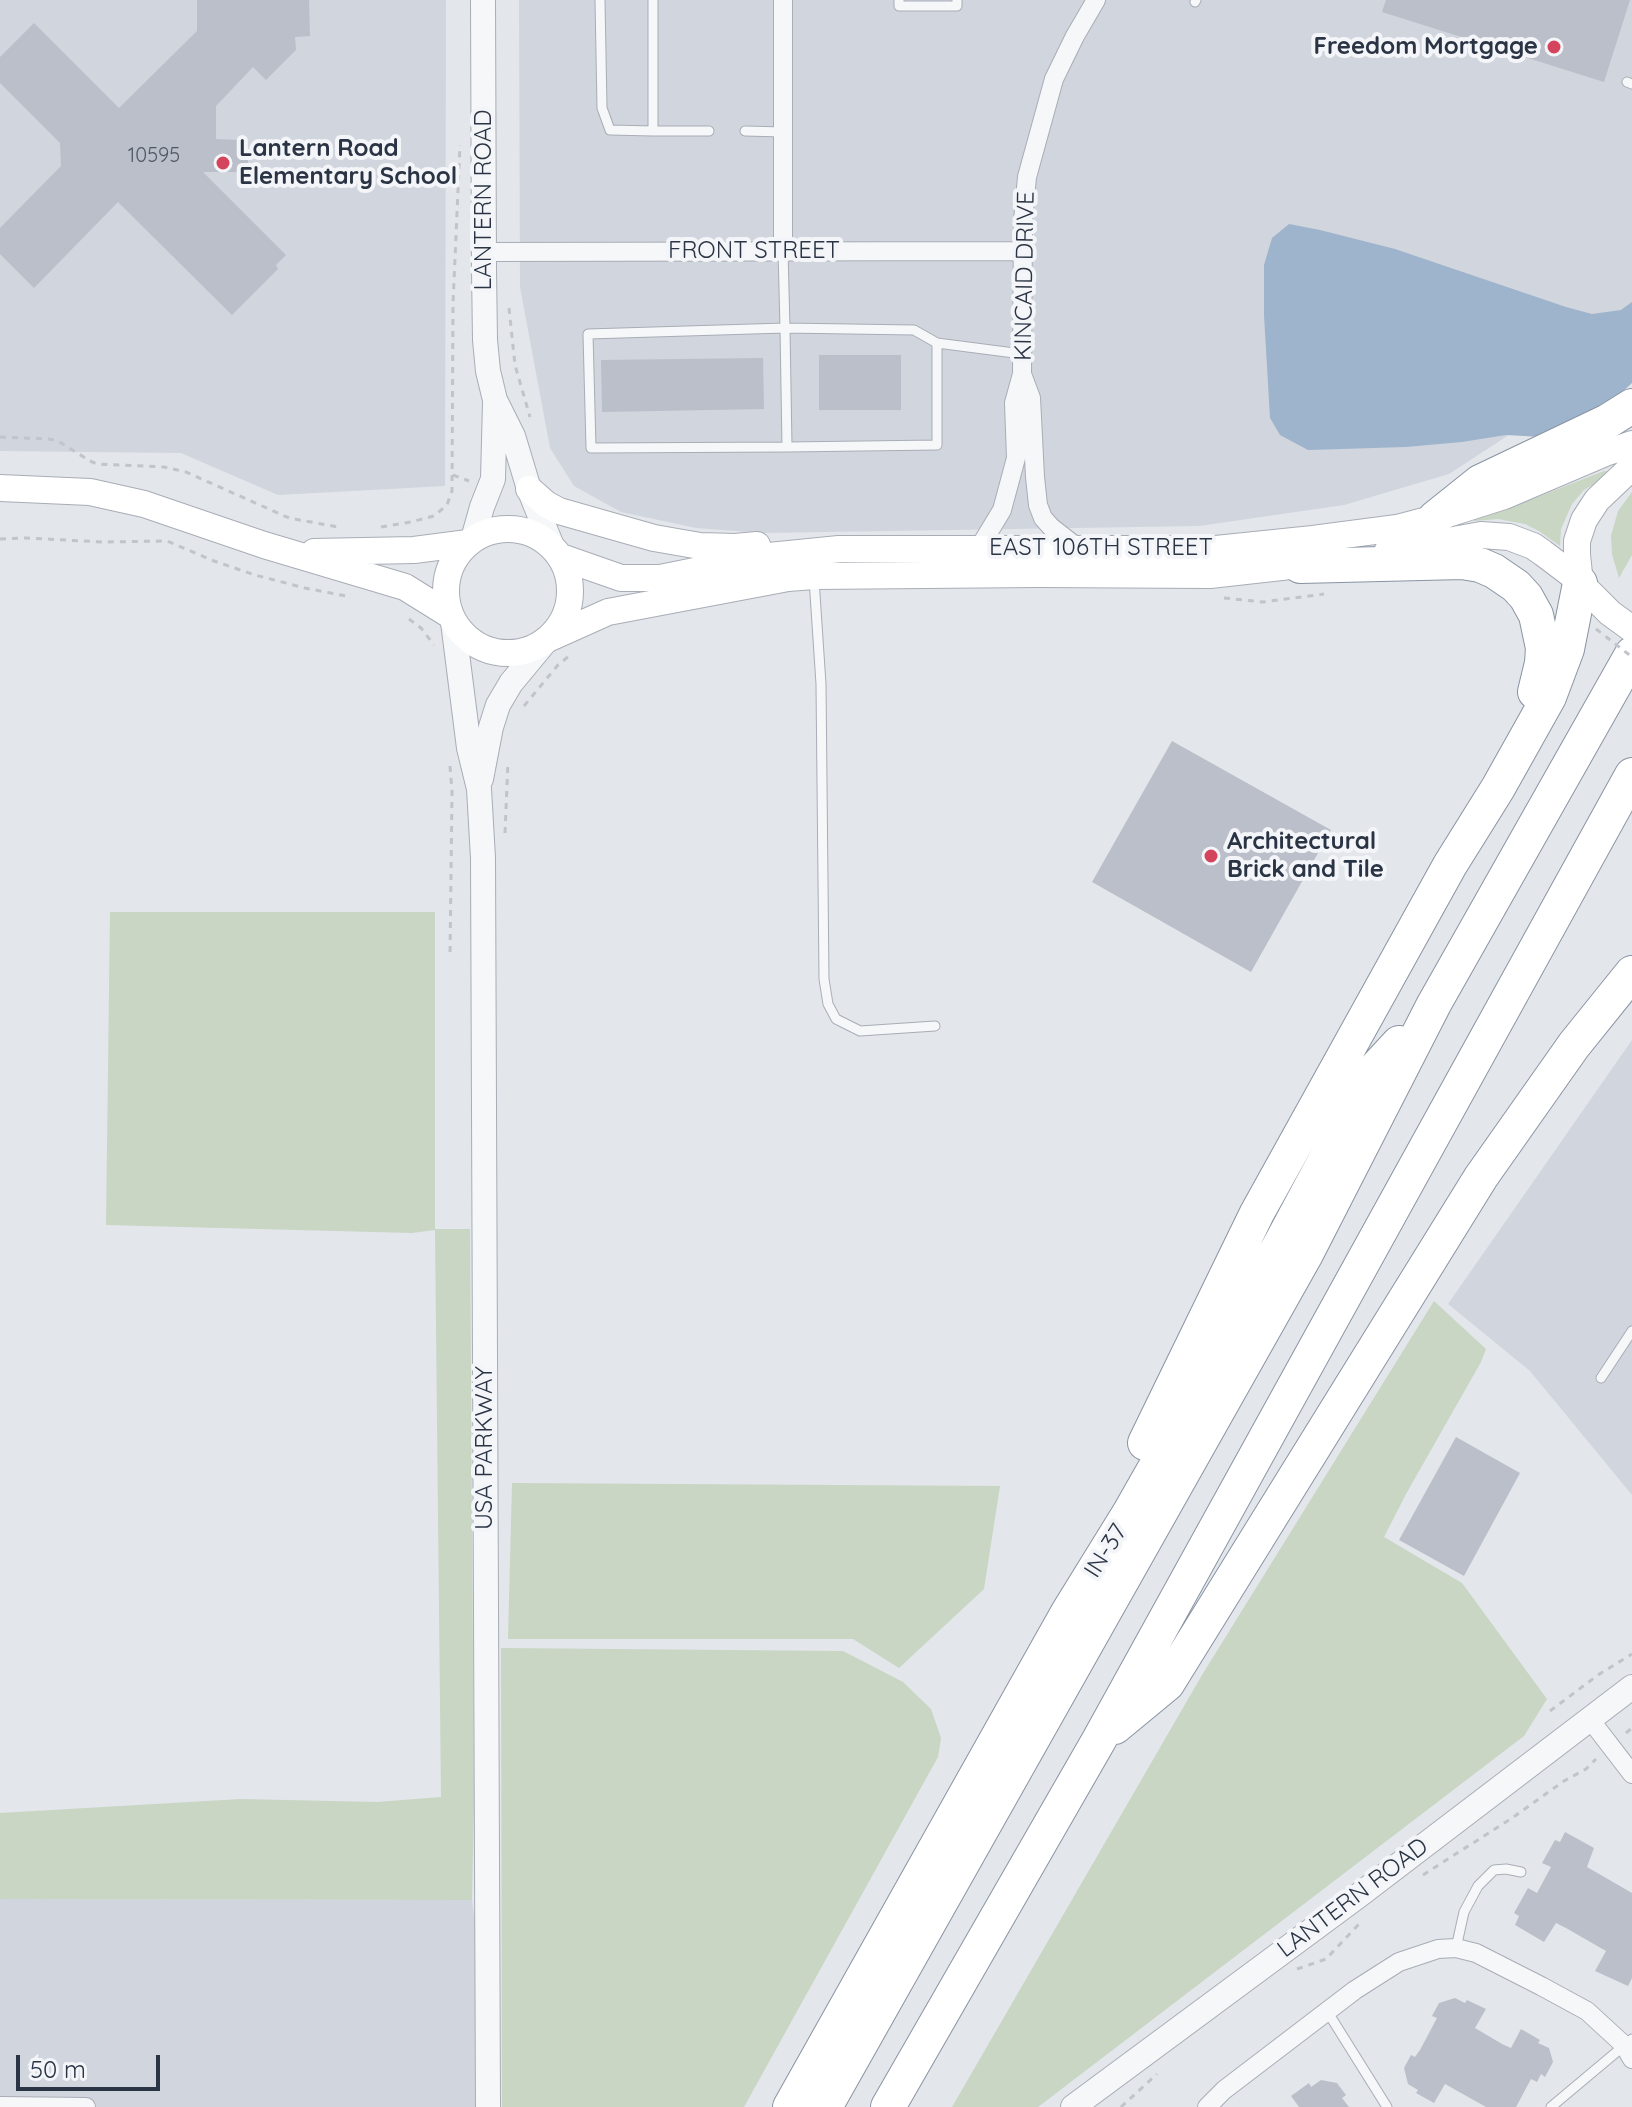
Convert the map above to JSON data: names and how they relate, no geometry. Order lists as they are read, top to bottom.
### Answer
{
  "streets": {
    "highway": ["IN-37"],
    "main road": ["EAST 106TH STREET"],
    "street": [
      "LANTERN ROAD",
      "FRONT STREET",
      "KINCAID DRIVE",
      "USA PARKWAY"
    ]
  },
  "crossings": [
    ["LANTERN ROAD", "FRONT STREET"],
    ["LANTERN ROAD", "EAST 106TH STREET"],
    ["LANTERN ROAD", "USA PARKWAY"],
    ["FRONT STREET", "KINCAID DRIVE"],
    ["KINCAID DRIVE", "EAST 106TH STREET"],
    ["EAST 106TH STREET", "USA PARKWAY"]
  ],
  "places": ["Freedom Mortgage", "Lantern Road Elementary School", "Architectural Brick and Tile"],
  "house_numbers": ["10595"],
  "scale_bar": "50 m"
}
